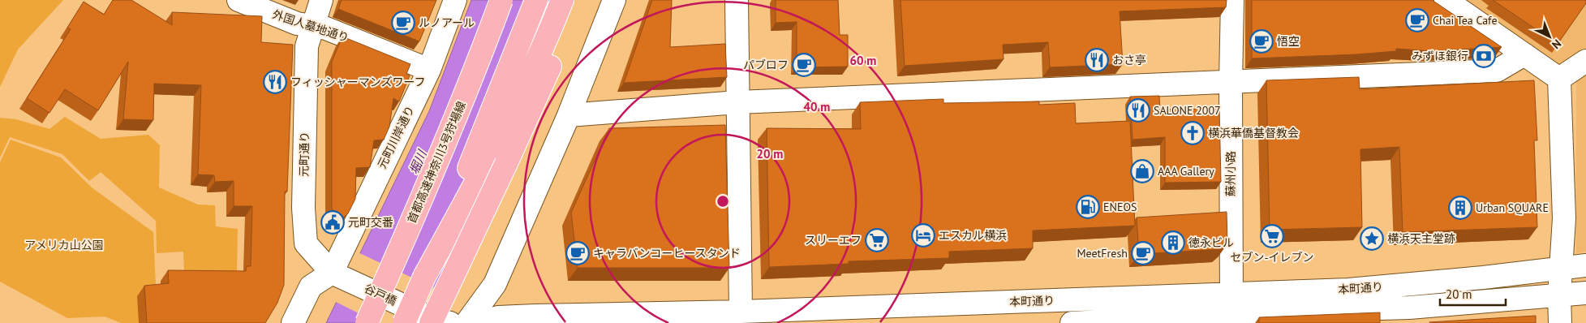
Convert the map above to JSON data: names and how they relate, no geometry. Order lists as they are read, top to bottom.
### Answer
{
  "streets": {
    "highway": ["首都高速神奈川3号狩場線"],
    "street": [
      "外国人墓地通り",
      "元町川岸通り",
      "元町通り",
      "蘇州小路",
      "本町通り",
      "谷戸橋"
    ]
  },
  "crossings": [
    ["外国人墓地通り", "元町川岸通り"],
    ["外国人墓地通り", "元町通り"],
    ["元町川岸通り", "元町通り"],
    ["元町川岸通り", "谷戸橋"],
    ["元町通り", "谷戸橋"],
    ["蘇州小路", "本町通り"]
  ],
  "water": ["堀川"],
  "parks": ["アメリカ山公園"],
  "places": {
    "cafe": [
      "Chai Tea Cafe",
      "ルノアール",
      "悟空",
      "パブロフ",
      "キャラバンコーヒースタンド",
      "MeetFresh"
    ],
    "bank": ["みずほ銀行"],
    "restaurant": ["おさ亭", "フィッシャーマンズワーフ", "SALONE 2007"],
    "church": ["横浜華僑基督教会"],
    "shop": ["AAA Gallery"],
    "fuel station": ["ENEOS"],
    "building": ["Urban SQUARE", "徳永ビル"],
    "public building": ["元町交番"],
    "hotel": ["エスカル横浜"],
    "supermarket": ["セブン-イレブン", "スリーエフ"],
    "place": ["横浜天主堂跡"]
  },
  "scale_bar": "20 m",
  "north": "bottom right",
  "rings": ["60 m", "40 m", "20 m"]
}
